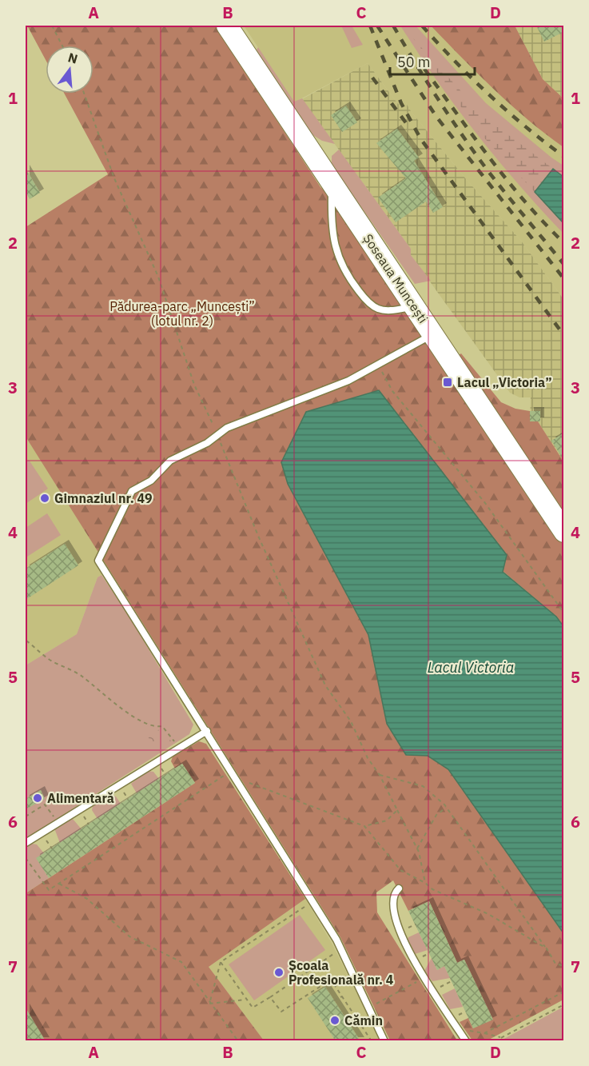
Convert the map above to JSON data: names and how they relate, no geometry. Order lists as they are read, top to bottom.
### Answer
{
  "streets": {
    "main road": ["Șoseaua Muncești"]
  },
  "water": ["Lacul Victoria"],
  "parks": ["Pădurea-parc „Muncești” (lotul nr. 2)"],
  "places": {
    "transit": ["Lacul „Victoria”"],
    "other": [
      "Gimnaziul nr. 49",
      "Alimentară",
      "Școala Profesională nr. 4",
      "Cămin"
    ]
  },
  "scale_bar": "50 m",
  "north": "top",
  "grid": {
    "columns": [
      "A",
      "B",
      "C",
      "D"
    ],
    "rows": [
      "1",
      "2",
      "3",
      "4",
      "5",
      "6",
      "7"
    ]
  }
}
